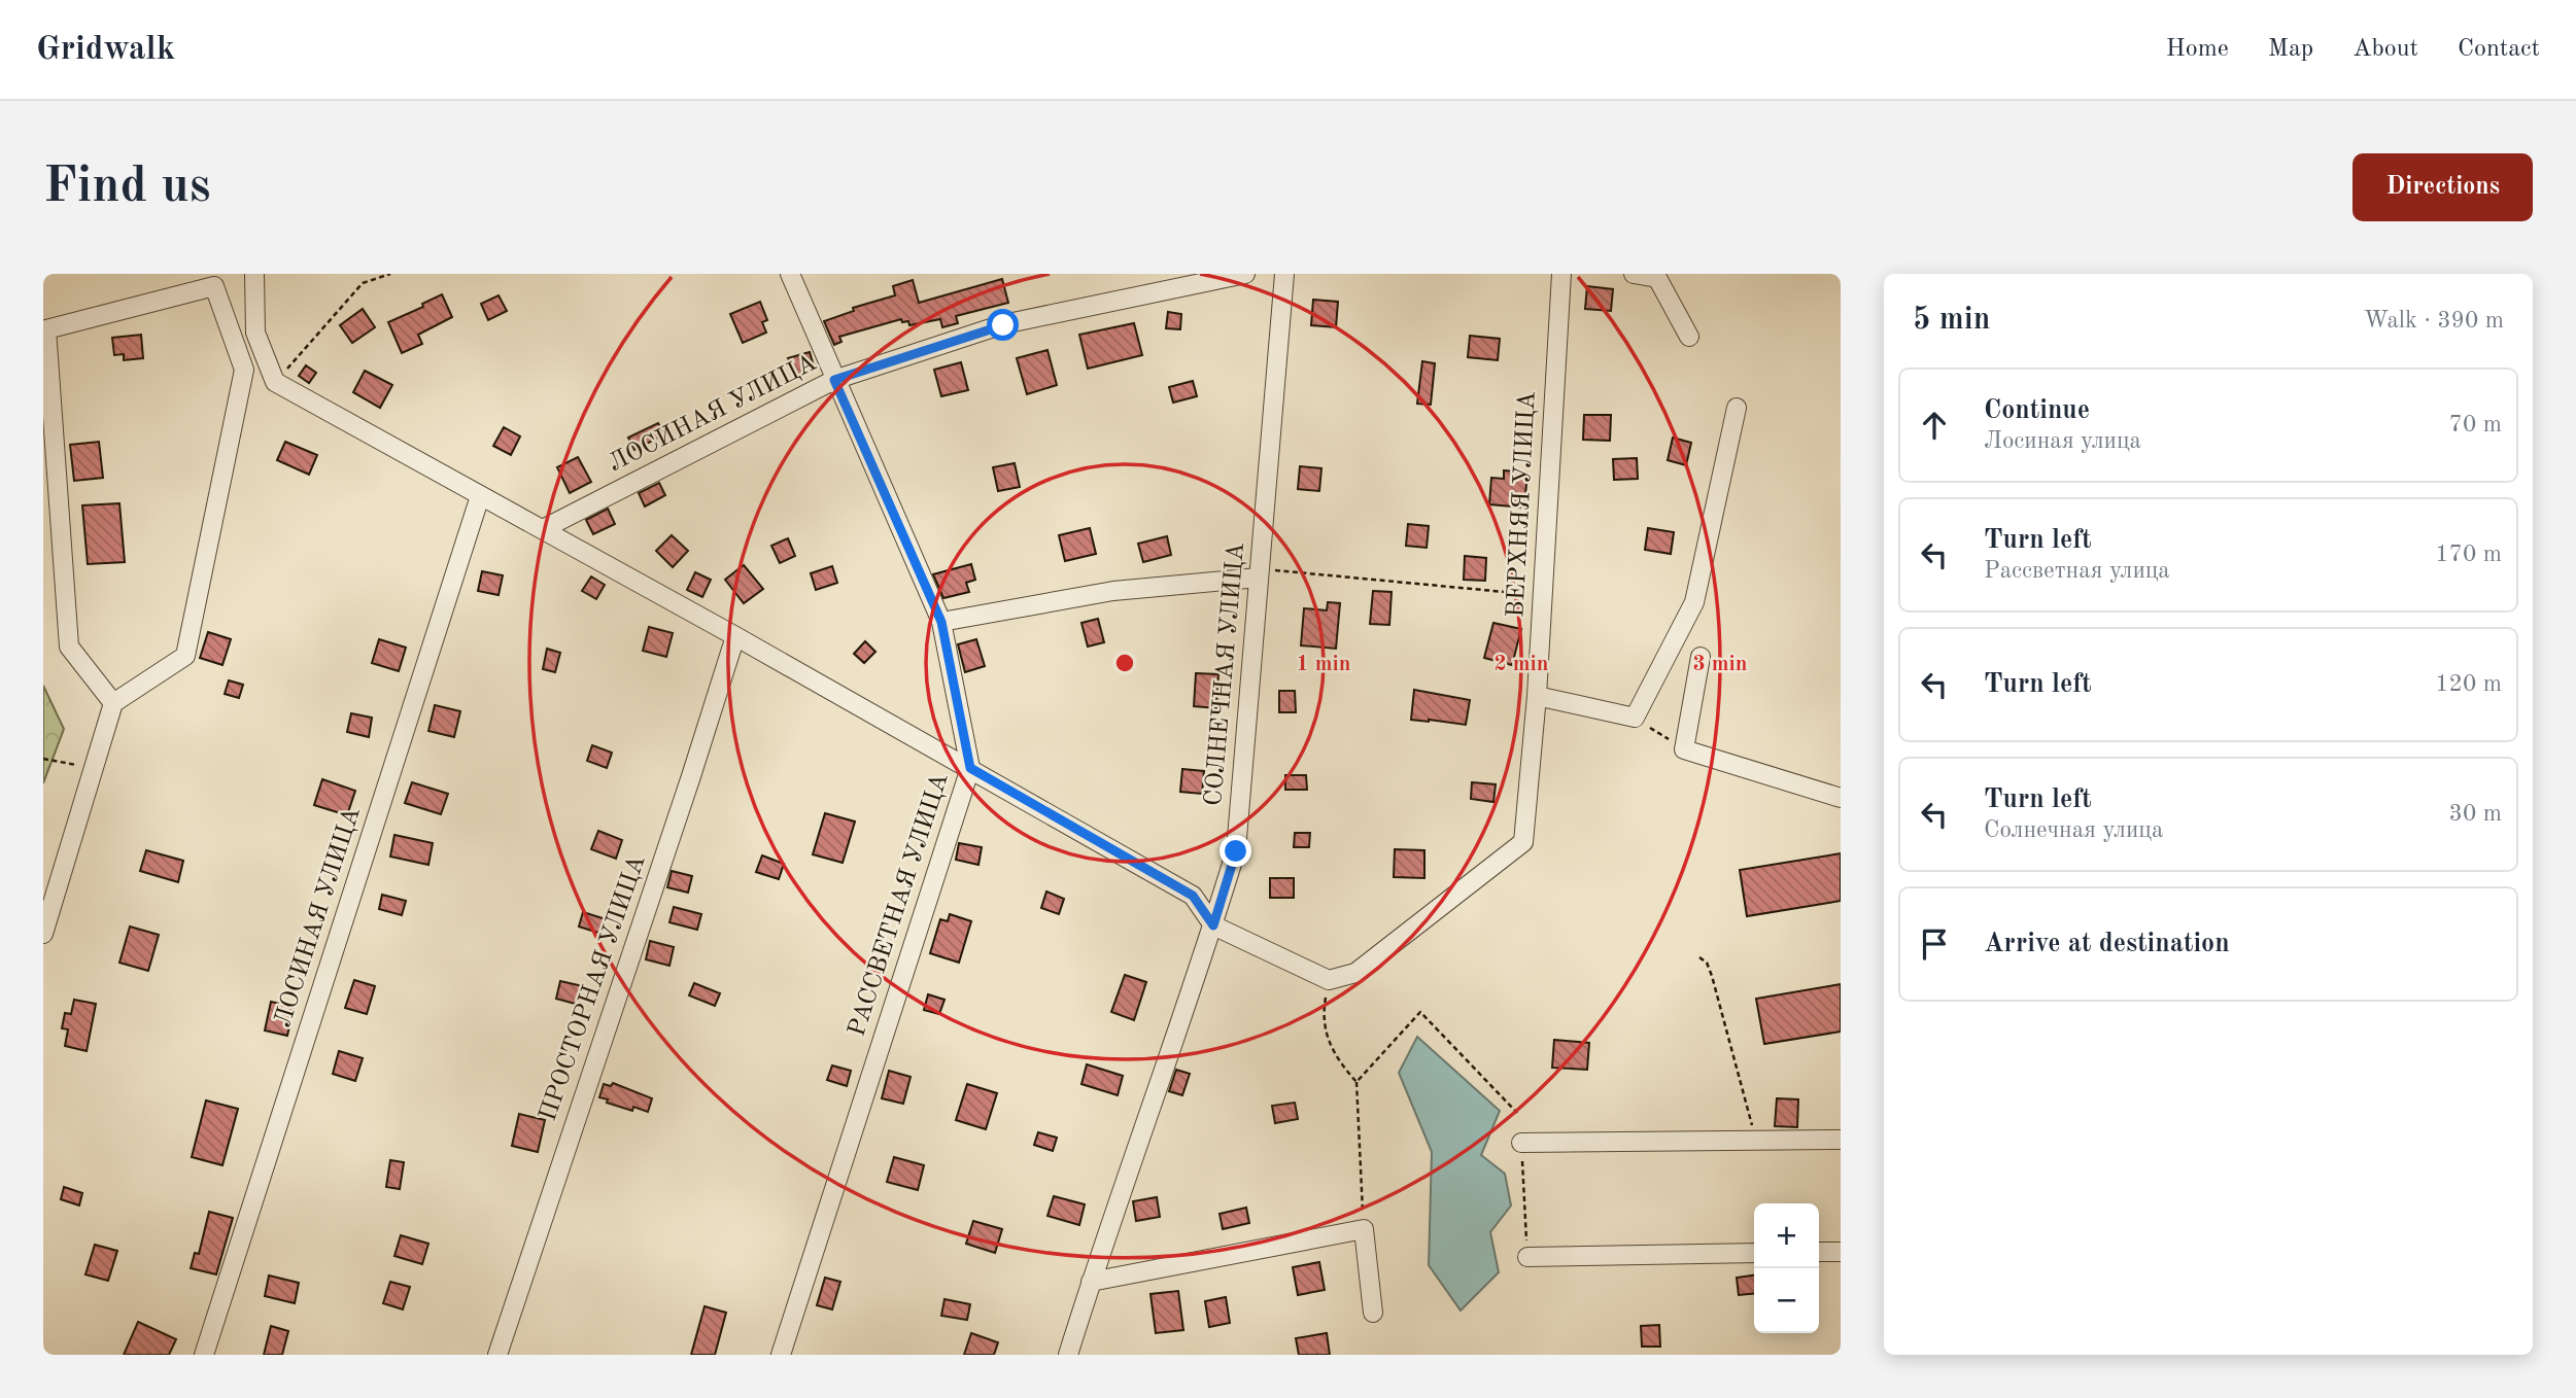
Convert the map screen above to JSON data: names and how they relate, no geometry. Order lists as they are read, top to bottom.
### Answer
{
  "streets": {
    "street": [
      "ЛОСИНАЯ УЛИЦА",
      "ВЕРХНЯЯ УЛИЦА",
      "СОЛНЕЧНАЯ УЛИЦА",
      "РАССВЕТНАЯ УЛИЦА",
      "ПРОСТОРНАЯ УЛИЦА"
    ]
  },
  "crossings": [
    ["ЛОСИНАЯ УЛИЦА", "РАССВЕТНАЯ УЛИЦА"]
  ],
  "page": {
    "header": "Gridwalk",
    "nav": [
      "Home",
      "Map",
      "About",
      "Contact"
    ],
    "buttons": "Directions",
    "title": "Find us",
    "heading": ["5 min", "Walk · 390 m"],
    "list": [
      ["Continue", "Лосиная улица", "70 m"],
      ["Turn left", "Рассветная улица", "170 m"],
      ["Turn left", "120 m"],
      ["Turn left", "Солнечная улица", "30 m"],
      "Arrive at destination"
    ],
    "map_buttons": ["+", "−"]
  },
  "rings": ["1 min", "2 min", "3 min"]
}
